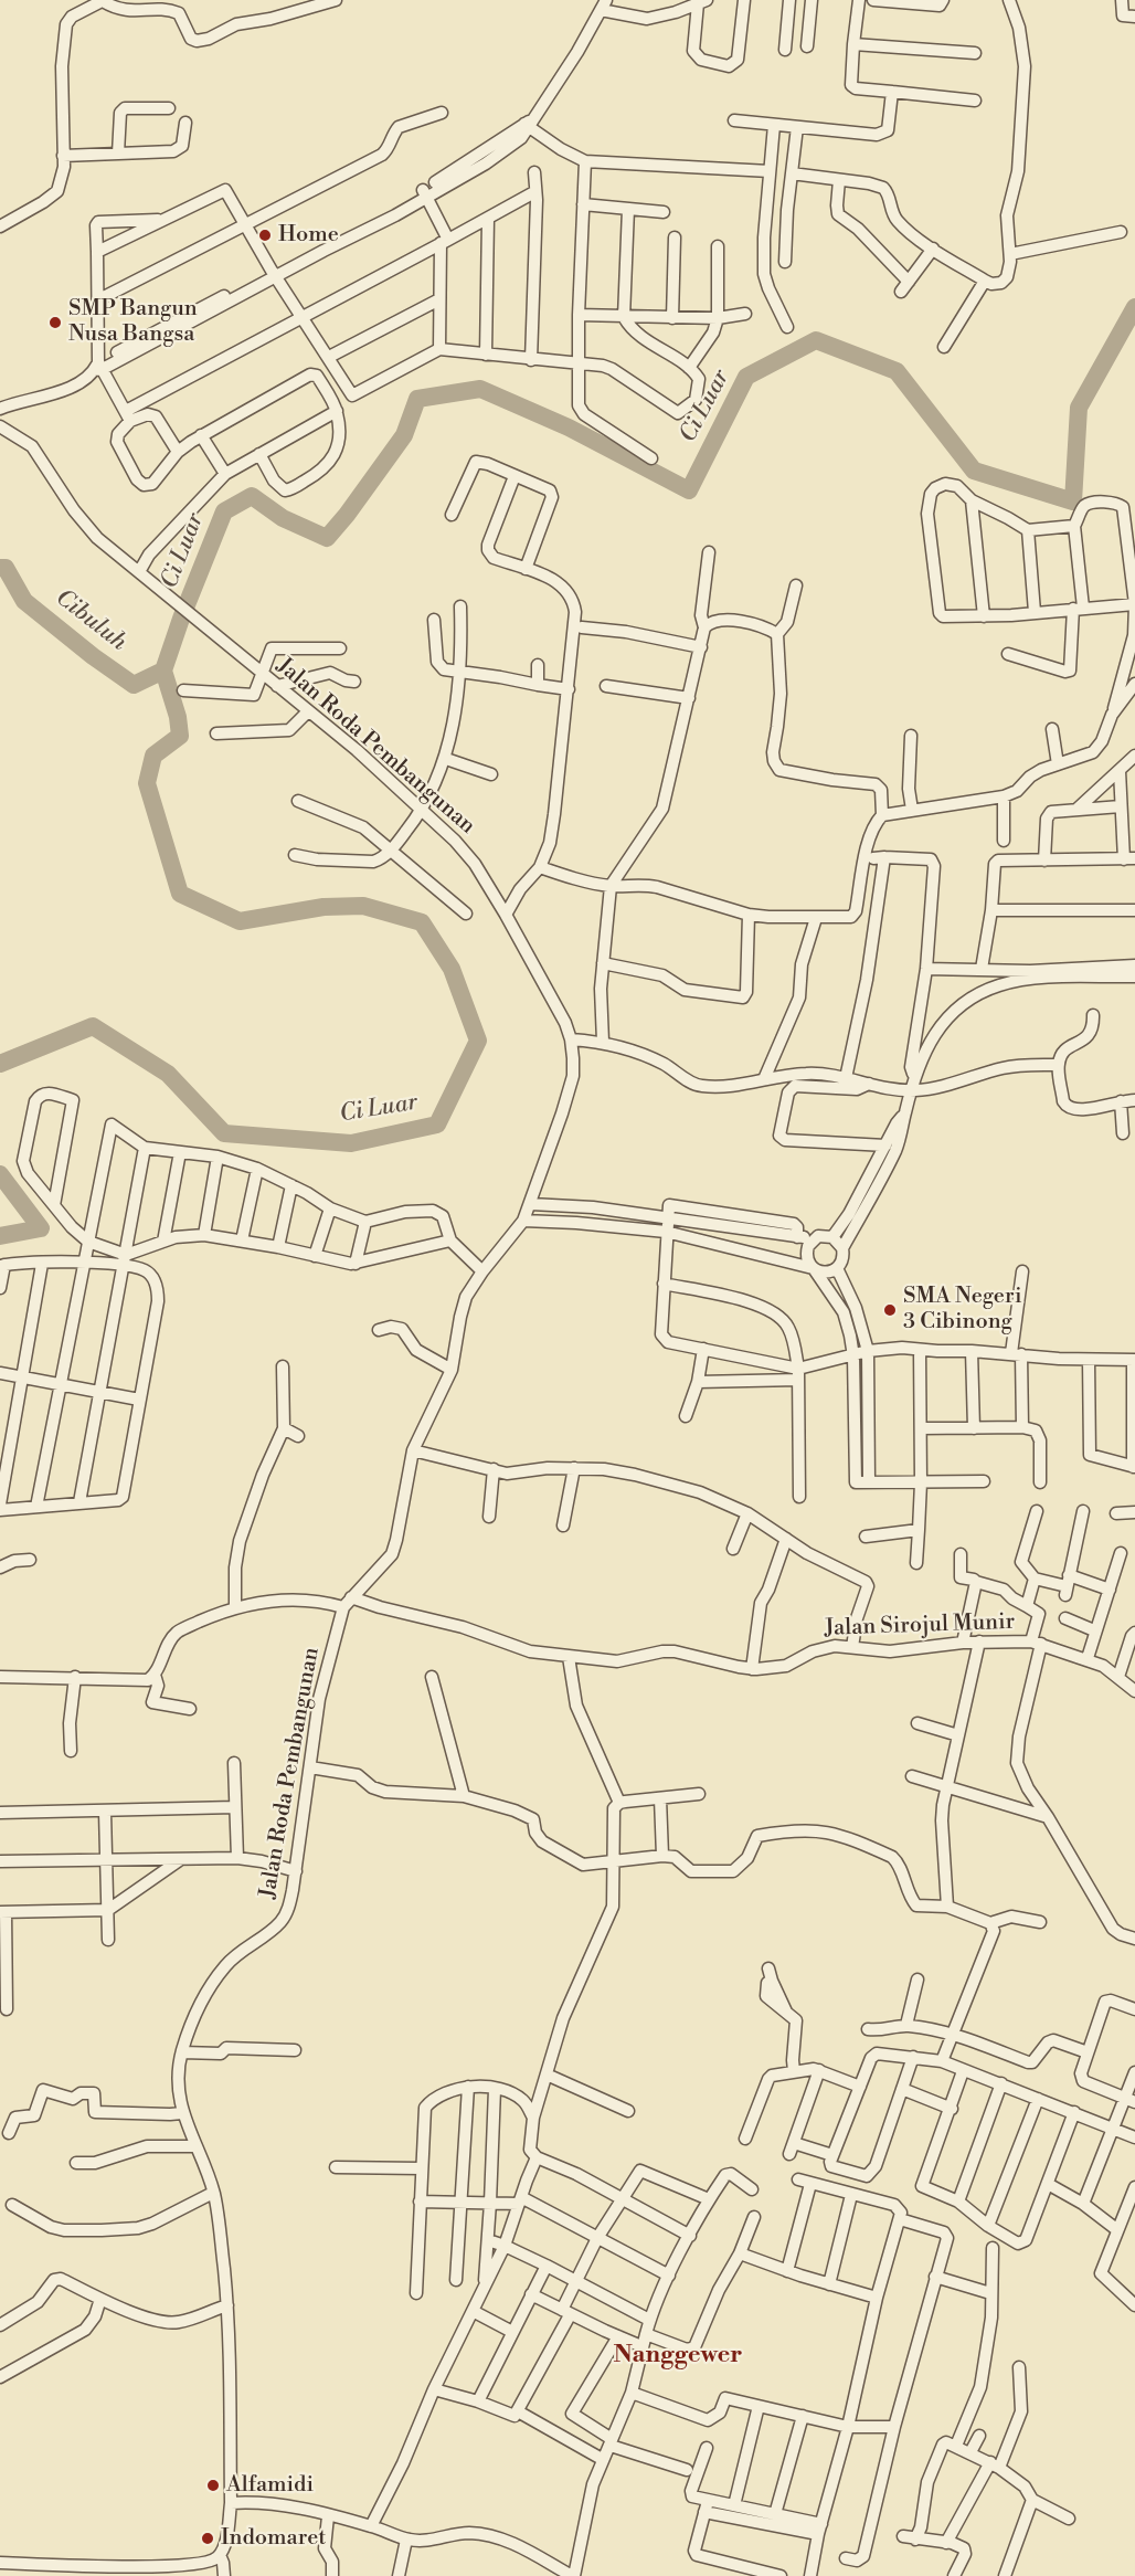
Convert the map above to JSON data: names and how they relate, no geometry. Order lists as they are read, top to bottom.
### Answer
{
  "streets": {
    "street": ["Jalan Roda Pembangunan", "Jalan Sirojul Munir"]
  },
  "crossings": [
    ["Jalan Roda Pembangunan", "Jalan Sirojul Munir"]
  ],
  "districts": ["Nanggewer"],
  "water": ["Ci Luar", "Cibuluh"],
  "places": [
    "Home",
    "SMP Bangun Nusa Bangsa",
    "SMA Negeri 3 Cibinong",
    "Alfamidi",
    "Indomaret"
  ]
}
